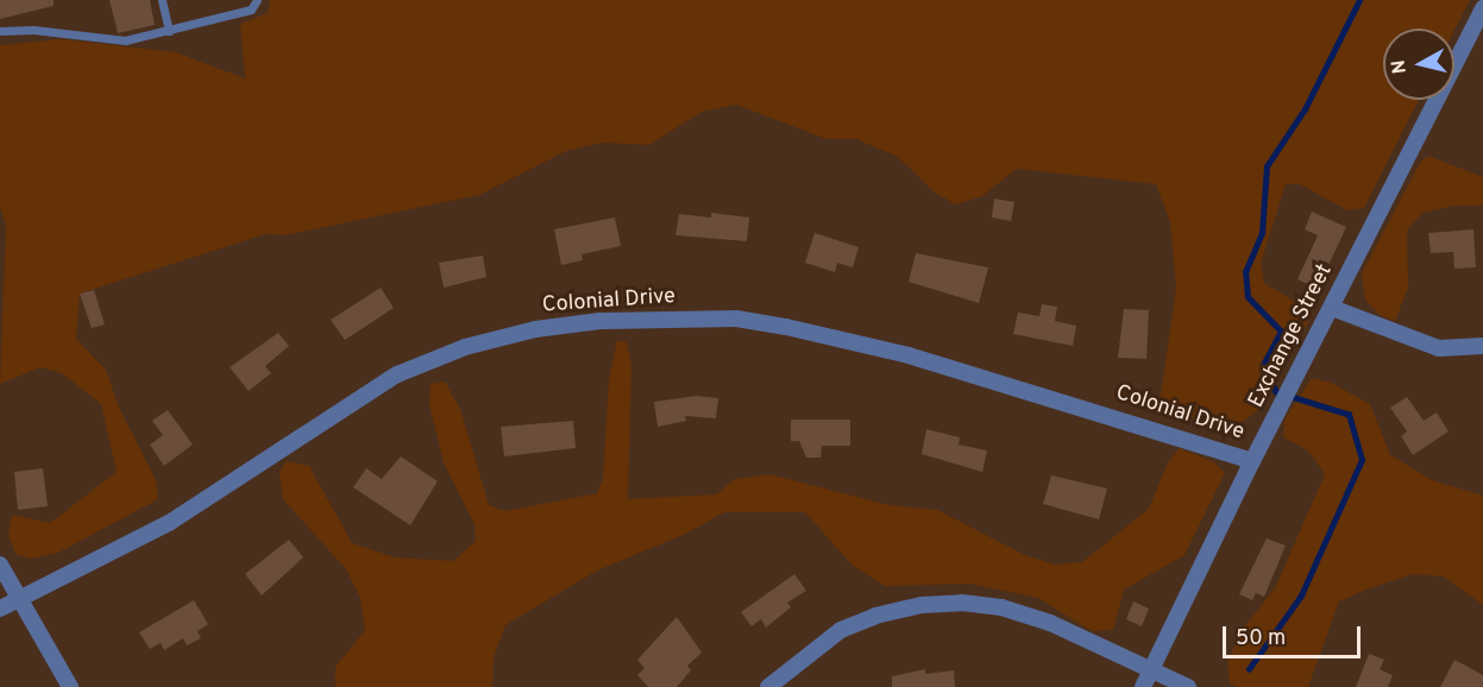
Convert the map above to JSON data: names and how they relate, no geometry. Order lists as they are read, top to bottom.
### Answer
{
  "streets": {
    "street": ["Colonial Drive", "Exchange Street"]
  },
  "crossings": [
    ["Colonial Drive", "Exchange Street"]
  ],
  "scale_bar": "50 m",
  "north": "left"
}
